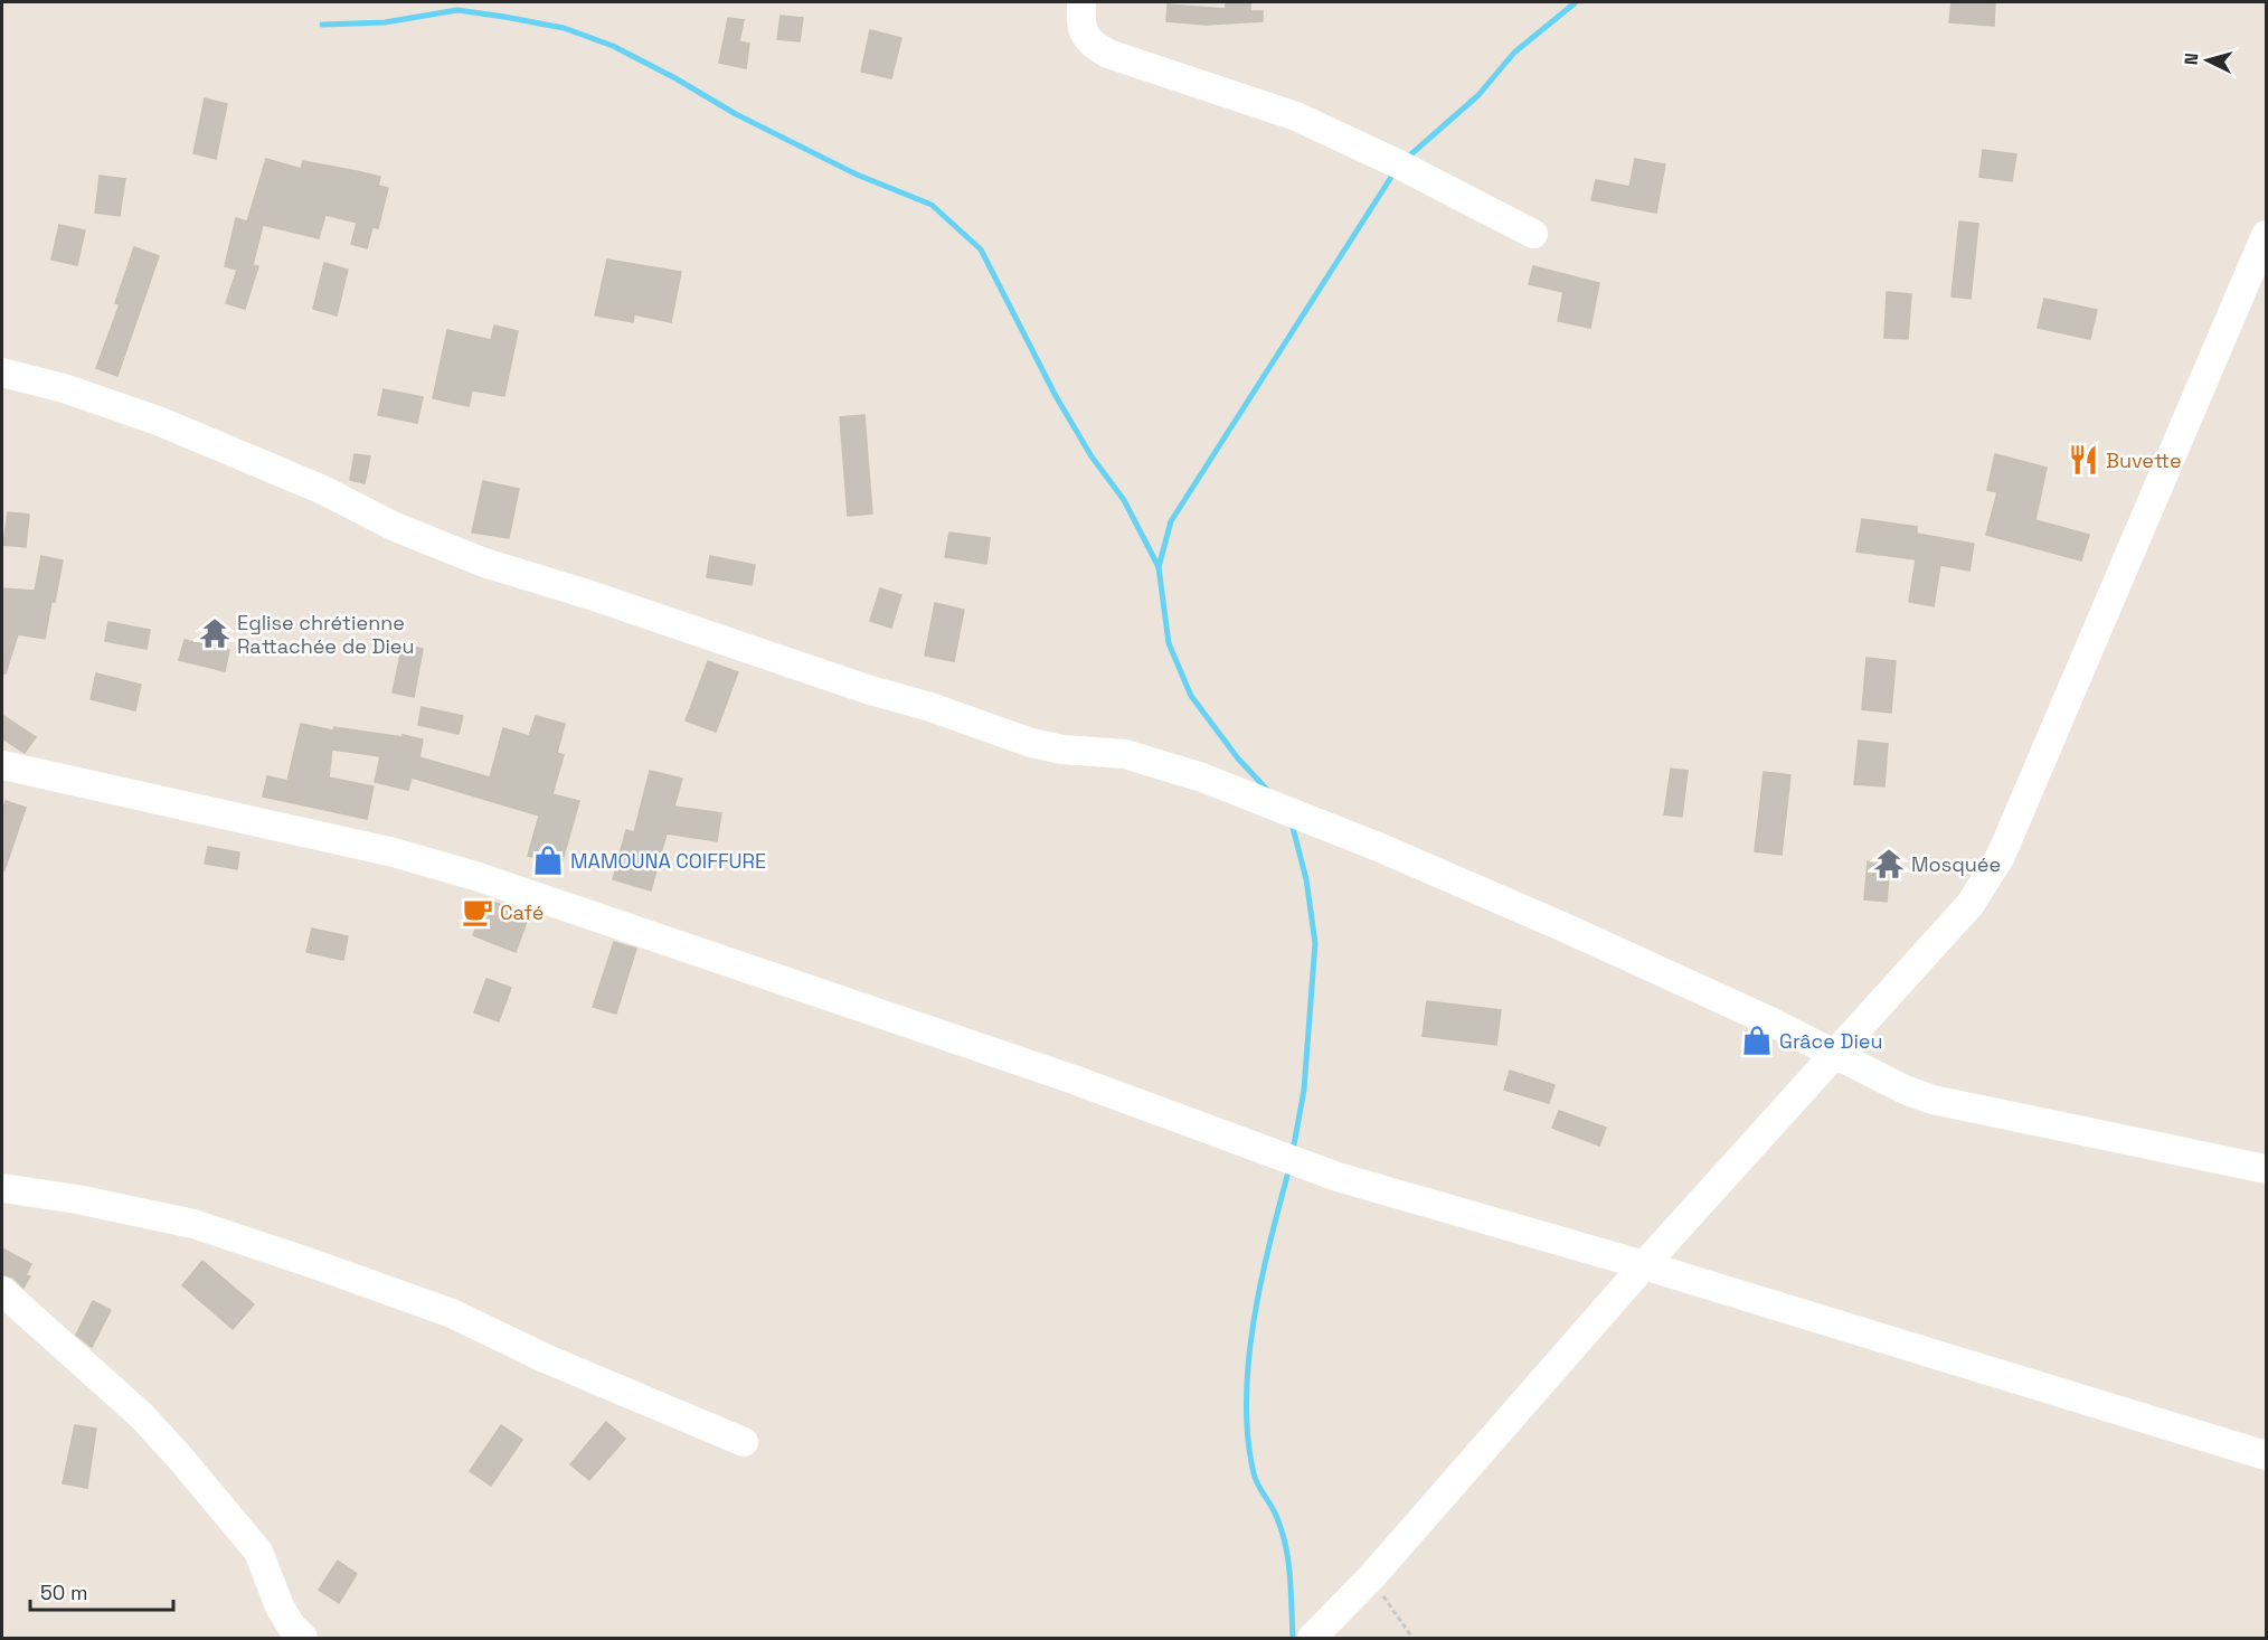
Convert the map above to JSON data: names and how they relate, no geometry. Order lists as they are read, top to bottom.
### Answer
{
  "places": {
    "restaurant": ["Buvette"],
    "temple": ["Eglise chrétienne Rattachée de Dieu", "Mosquée"],
    "shop": ["MAMOUNA COIFFURE", "Grâce Dieu"],
    "cafe": ["Café"]
  },
  "scale_bar": "50 m",
  "north": "left"
}
